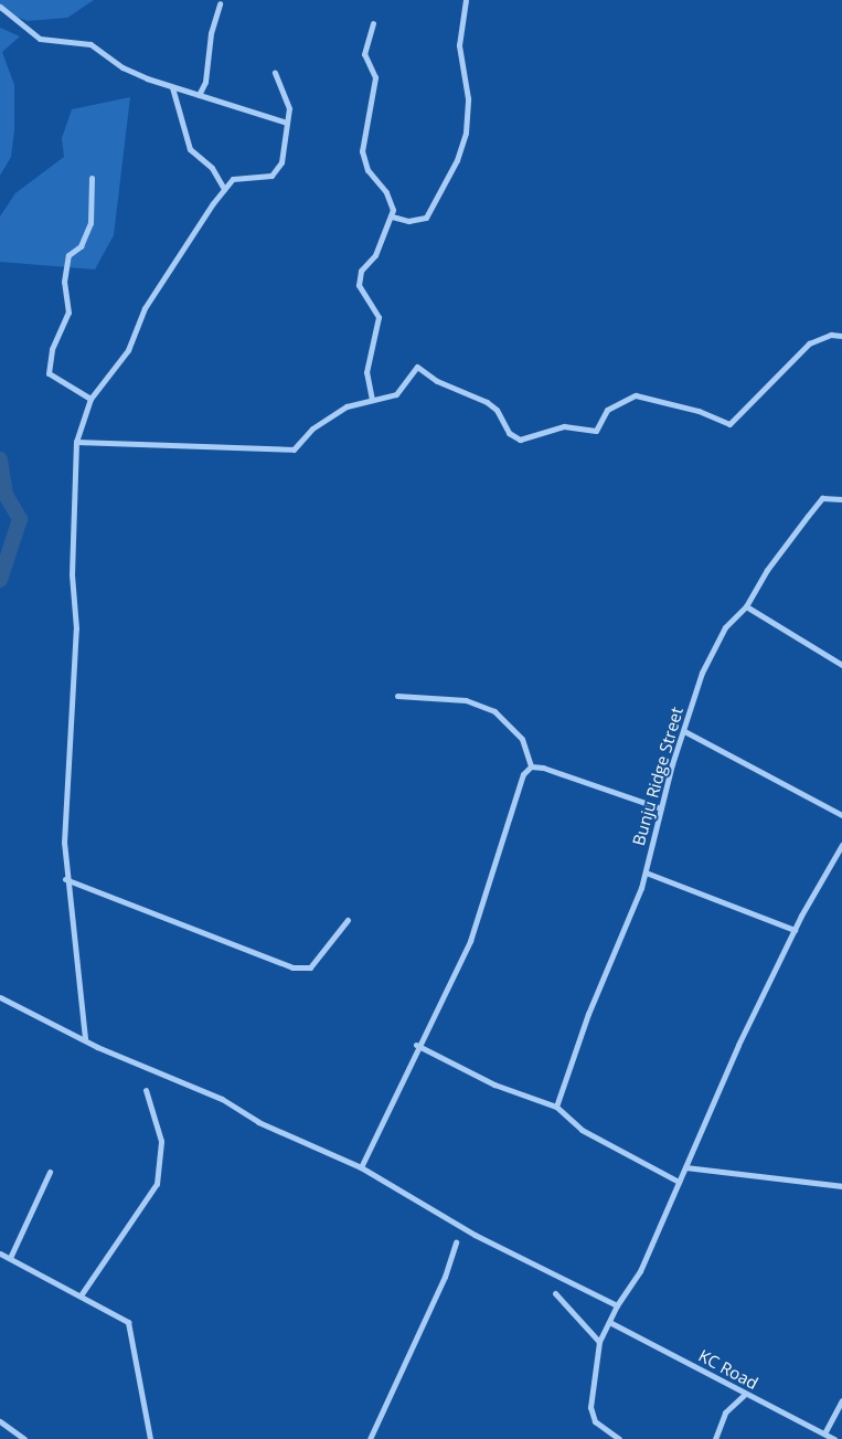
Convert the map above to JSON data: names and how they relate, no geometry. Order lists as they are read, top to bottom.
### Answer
{
  "streets": {
    "street": ["Bunju Ridge Street", "KC Road"]
  }
}
